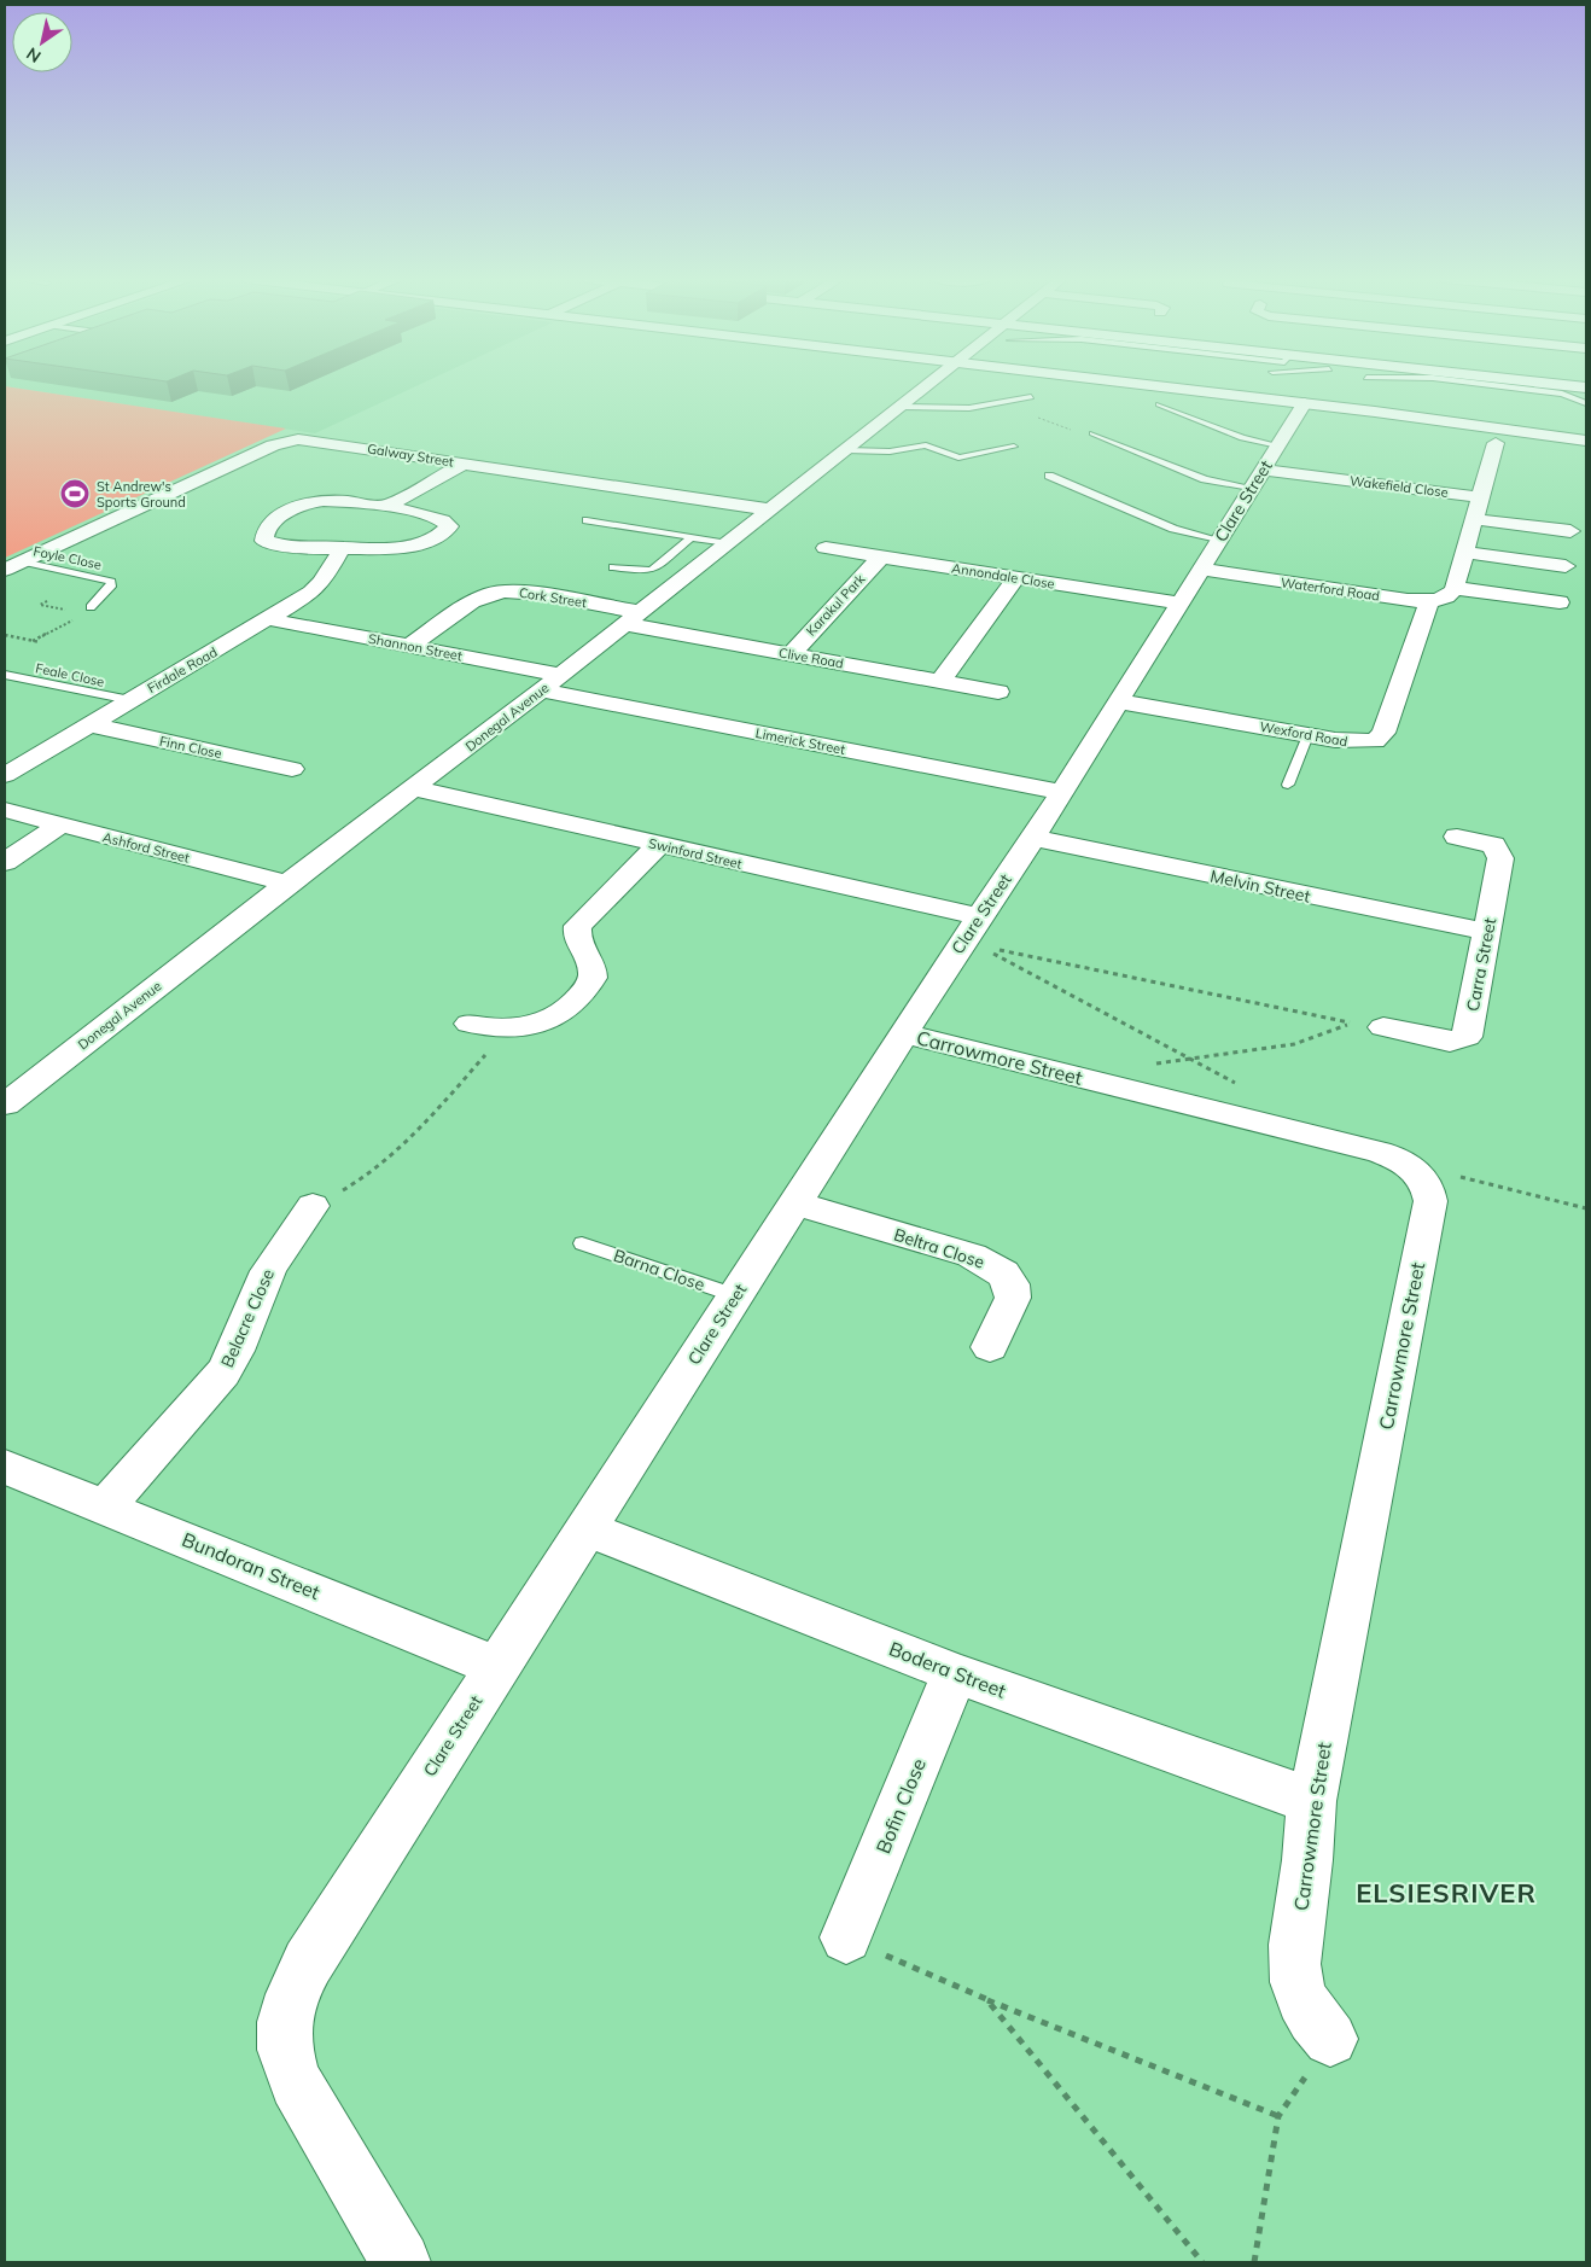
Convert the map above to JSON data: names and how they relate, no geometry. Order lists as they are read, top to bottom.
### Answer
{
  "streets": {
    "street": [
      "Galway Street",
      "Wakefield Close",
      "Clare Street",
      "Annondale Close",
      "Waterford Road",
      "Cork Street",
      "Karakul Park",
      "Shannon Street",
      "Clive Road",
      "Firdale Road",
      "Donegal Avenue",
      "Wexford Road",
      "Limerick Street",
      "Finn Close",
      "Ashford Street",
      "Swinford Street",
      "Melvin Street",
      "Carra Street",
      "Carrowmore Street",
      "Beltra Close",
      "Belacre Close",
      "Bundoran Street",
      "Bodera Street",
      "Bofin Close"
    ],
    "lane": ["Foyle Close", "Feale Close", "Barna Close"]
  },
  "crossings": [
    ["Galway Street", "Foyle Close"],
    ["Galway Street", "Donegal Avenue"],
    ["Wakefield Close", "Clare Street"],
    ["Clare Street", "Annondale Close"],
    ["Clare Street", "Waterford Road"],
    ["Clare Street", "Wexford Road"],
    ["Clare Street", "Limerick Street"],
    ["Clare Street", "Swinford Street"],
    ["Clare Street", "Melvin Street"],
    ["Clare Street", "Carrowmore Street"],
    ["Clare Street", "Beltra Close"],
    ["Clare Street", "Barna Close"],
    ["Clare Street", "Bundoran Street"],
    ["Clare Street", "Bodera Street"],
    ["Annondale Close", "Karakul Park"],
    ["Waterford Road", "Wexford Road"],
    ["Cork Street", "Shannon Street"],
    ["Cork Street", "Clive Road"],
    ["Cork Street", "Donegal Avenue"],
    ["Karakul Park", "Clive Road"],
    ["Shannon Street", "Firdale Road"],
    ["Shannon Street", "Donegal Avenue"],
    ["Clive Road", "Donegal Avenue"],
    ["Firdale Road", "Feale Close"],
    ["Firdale Road", "Finn Close"],
    ["Donegal Avenue", "Limerick Street"],
    ["Donegal Avenue", "Ashford Street"],
    ["Donegal Avenue", "Swinford Street"],
    ["Melvin Street", "Carra Street"],
    ["Carrowmore Street", "Bodera Street"],
    ["Belacre Close", "Bundoran Street"],
    ["Bodera Street", "Bofin Close"]
  ],
  "districts": ["ELSIESRIVER"],
  "places": {
    "sports": ["St Andrew's Sports Ground"]
  },
  "north": "bottom left"
}
